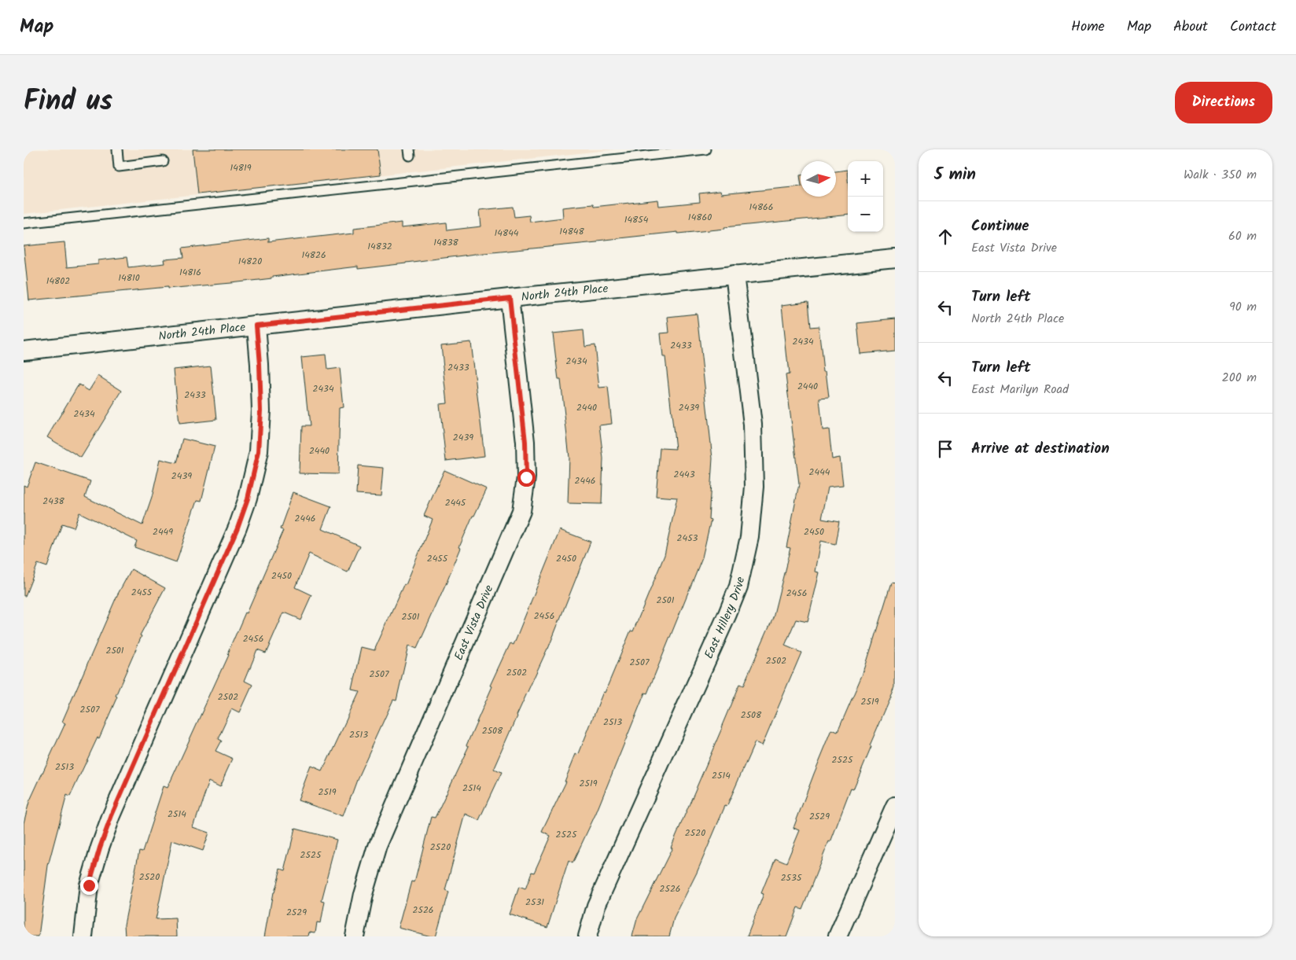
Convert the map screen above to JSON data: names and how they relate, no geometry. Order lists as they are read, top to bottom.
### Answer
{
  "streets": {
    "street": ["North 24th Place", "East Hillery Drive", "East Vista Drive"]
  },
  "crossings": [
    ["North 24th Place", "East Hillery Drive"],
    ["North 24th Place", "East Vista Drive"]
  ],
  "house_numbers": [
    "14819",
    "14866",
    "14860",
    "14854",
    "14848",
    "14844",
    "14838",
    "14832",
    "14826",
    "14820",
    "14816",
    "14810",
    "14802",
    "2434",
    "2433",
    "2434",
    "2433",
    "2440",
    "2434",
    "2433",
    "2440",
    "2439",
    "2434",
    "2439",
    "2440",
    "2444",
    "2443",
    "2439",
    "2446",
    "2438",
    "2445",
    "2446",
    "2449",
    "2450",
    "2453",
    "2455",
    "2450",
    "2450",
    "2455",
    "2456",
    "2501",
    "2456",
    "2501",
    "2456",
    "2501",
    "2502",
    "2507",
    "2502",
    "2507",
    "2502",
    "2519",
    "2507",
    "2508",
    "2513",
    "2508",
    "2513",
    "2525",
    "2513",
    "2514",
    "2519",
    "2514",
    "2519",
    "2514",
    "2529",
    "2520",
    "2525",
    "2520",
    "2525",
    "2520",
    "2535",
    "2526",
    "2531",
    "2526",
    "2529"
  ],
  "north": "right",
  "page": {
    "header": "Map",
    "nav": [
      "Home",
      "Map",
      "About",
      "Contact"
    ],
    "title": "Find us",
    "buttons": "Directions",
    "heading": ["5 min", "Walk · 350 m"],
    "map_buttons": ["+", "−"],
    "list": [
      ["Continue", "East Vista Drive", "60 m"],
      ["Turn left", "North 24th Place", "90 m"],
      ["Turn left", "East Marilyn Road", "200 m"],
      "Arrive at destination"
    ]
  }
}
